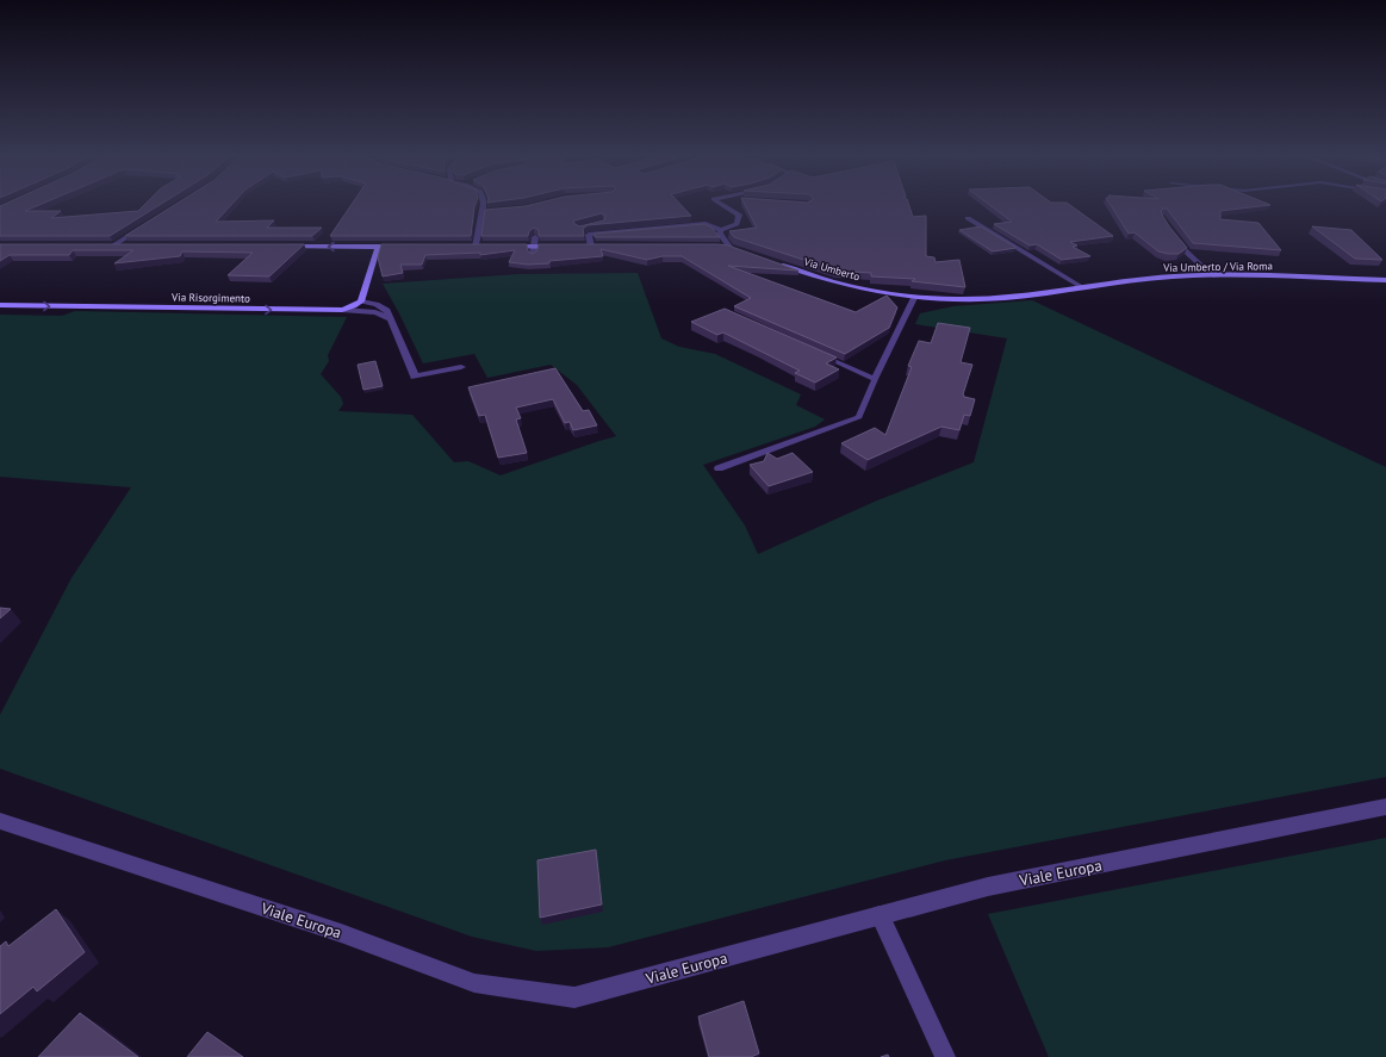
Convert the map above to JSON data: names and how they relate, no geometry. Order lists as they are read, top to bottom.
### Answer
{
  "streets": {
    "main road": ["Via Umberto / Via Roma", "Via Umberto", "Via Risorgimento"],
    "street": ["Viale Europa"]
  },
  "crossings": [
    ["Via Umberto / Via Roma", "Via Umberto"]
  ],
  "one_way": ["Via Risorgimento"]
}
